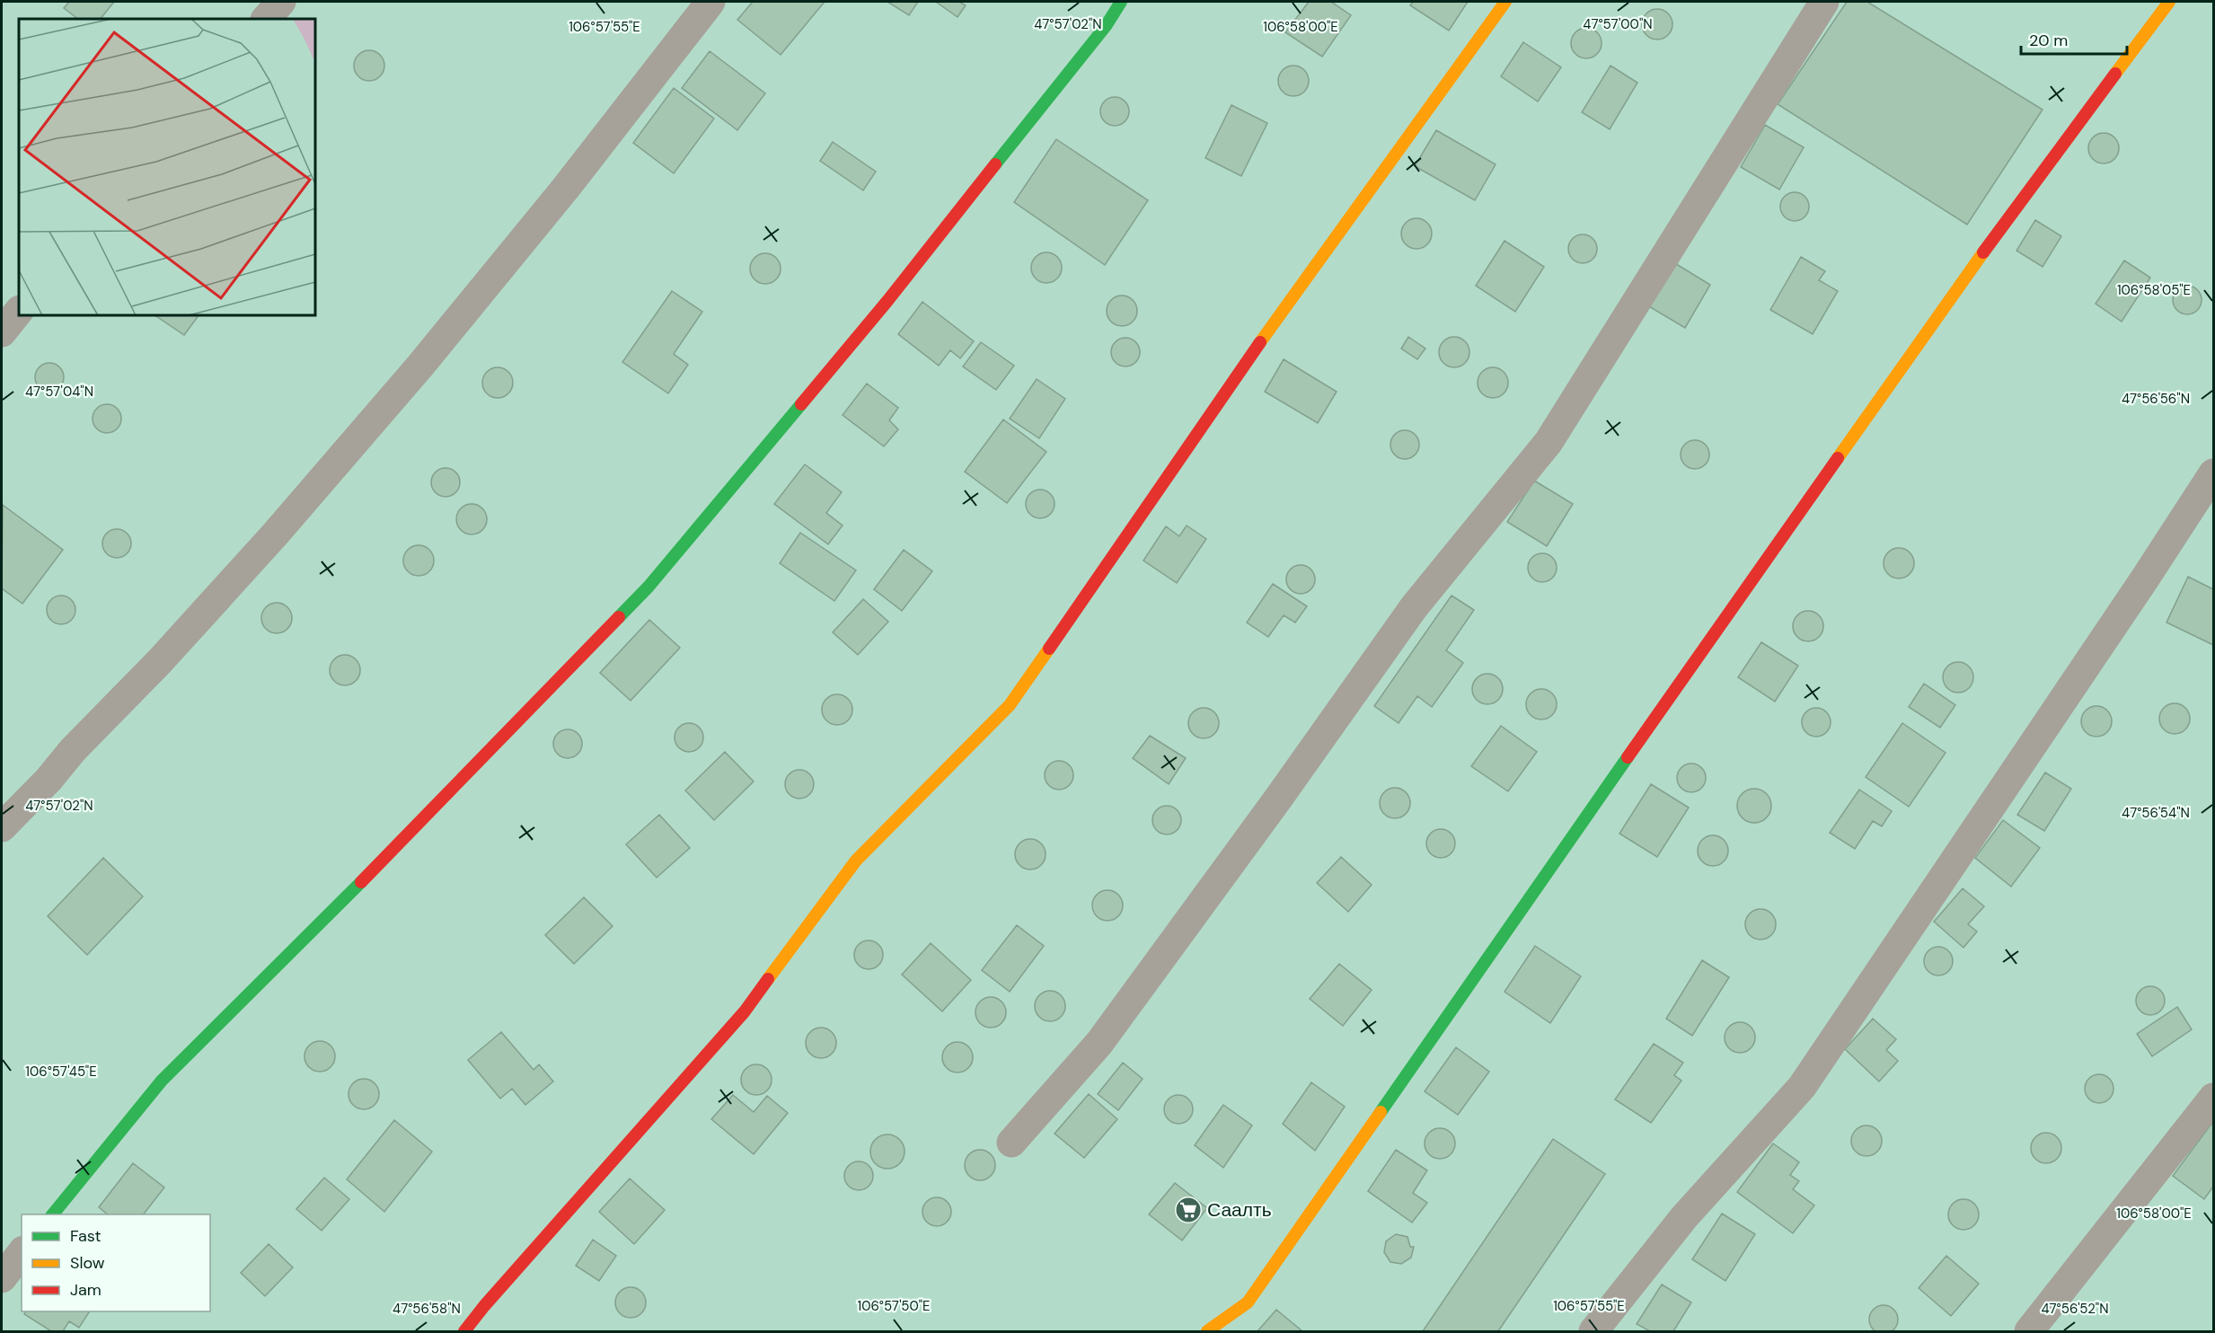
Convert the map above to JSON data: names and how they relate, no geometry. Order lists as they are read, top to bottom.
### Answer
{
  "places": {
    "supermarket": ["Саалть"]
  },
  "legend": ["Fast", "Slow", "Jam"],
  "scale_bar": "20 m",
  "coordinates": [
    "47°57'02\"N",
    "47°57'00\"N",
    "106°57'55\"E",
    "106°58'00\"E",
    "106°58'05\"E",
    "47°57'04\"N",
    "47°56'56\"N",
    "47°56'54\"N",
    "106°57'45\"E",
    "106°57'50\"E",
    "47°56'58\"N",
    "47°56'52\"N"
  ]
}
